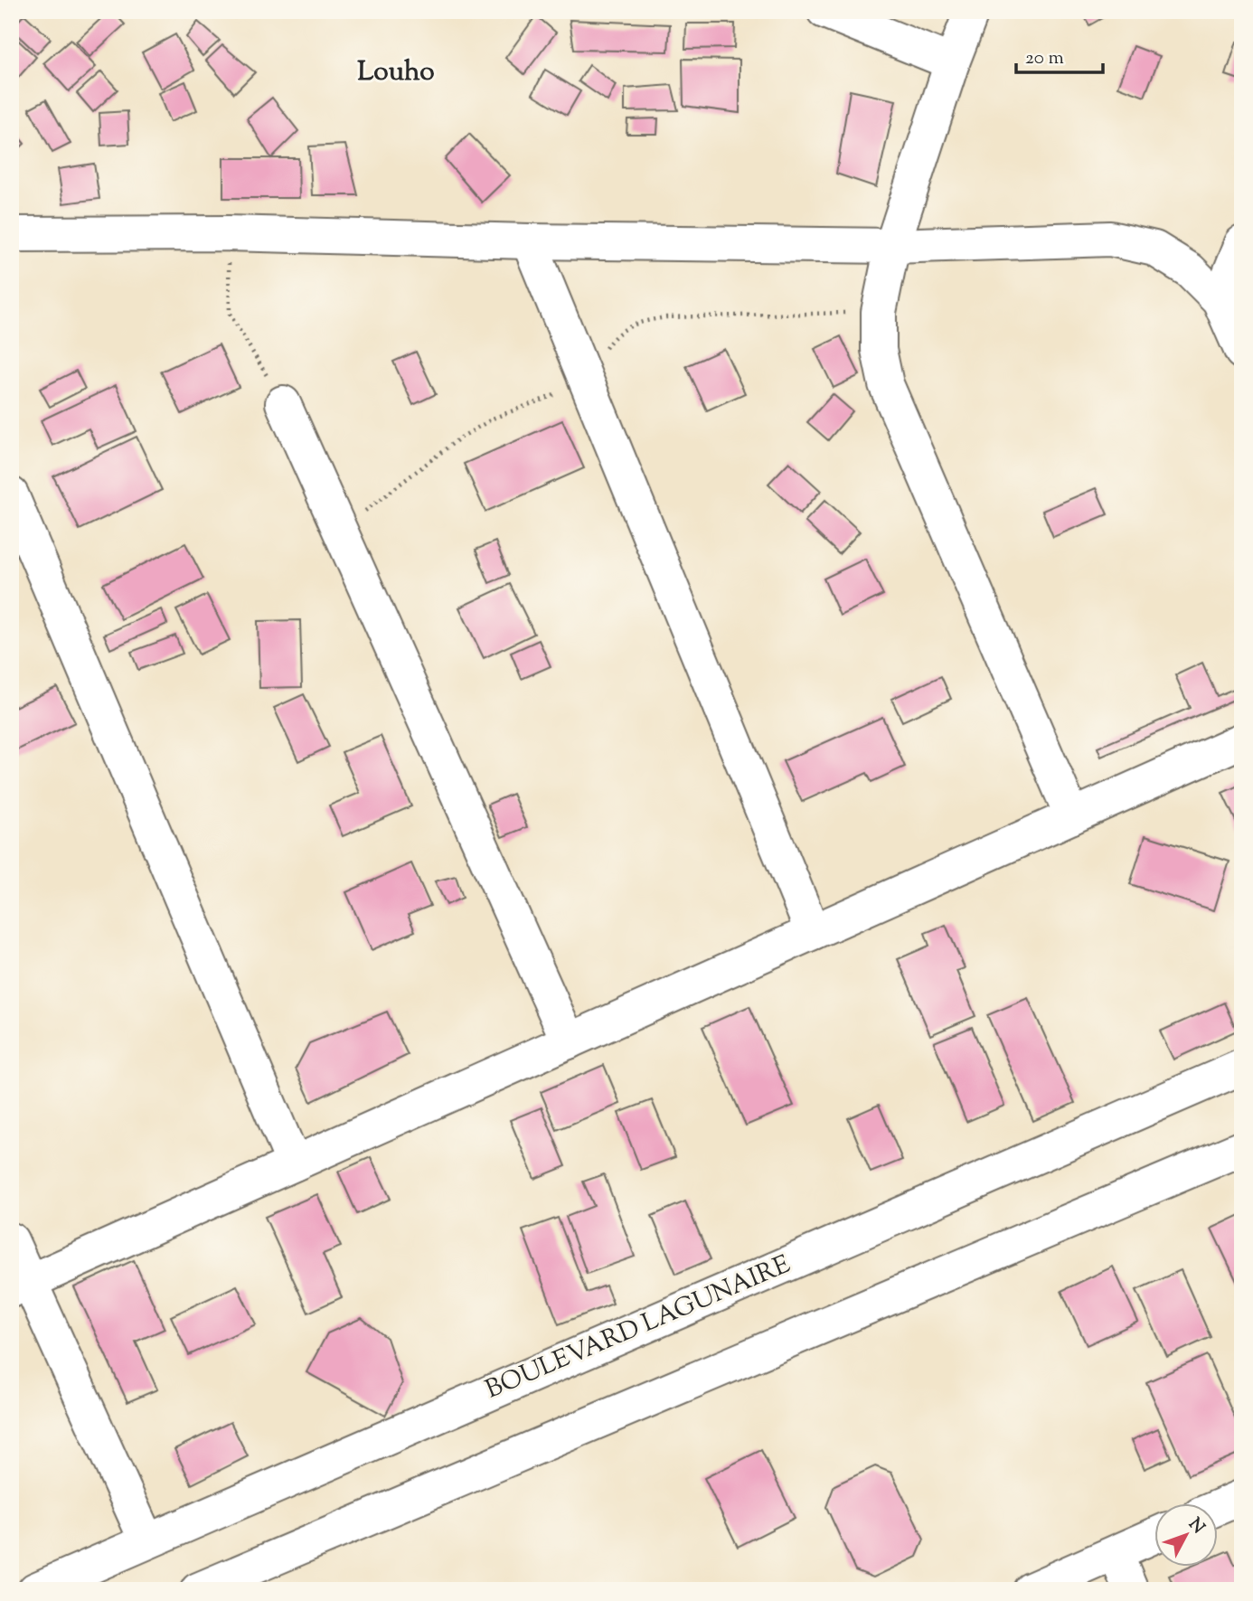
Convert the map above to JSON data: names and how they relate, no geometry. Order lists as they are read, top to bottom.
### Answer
{
  "streets": {
    "street": ["BOULEVARD LAGUNAIRE"]
  },
  "districts": ["Louho"],
  "scale_bar": "20 m",
  "north": "top right"
}
